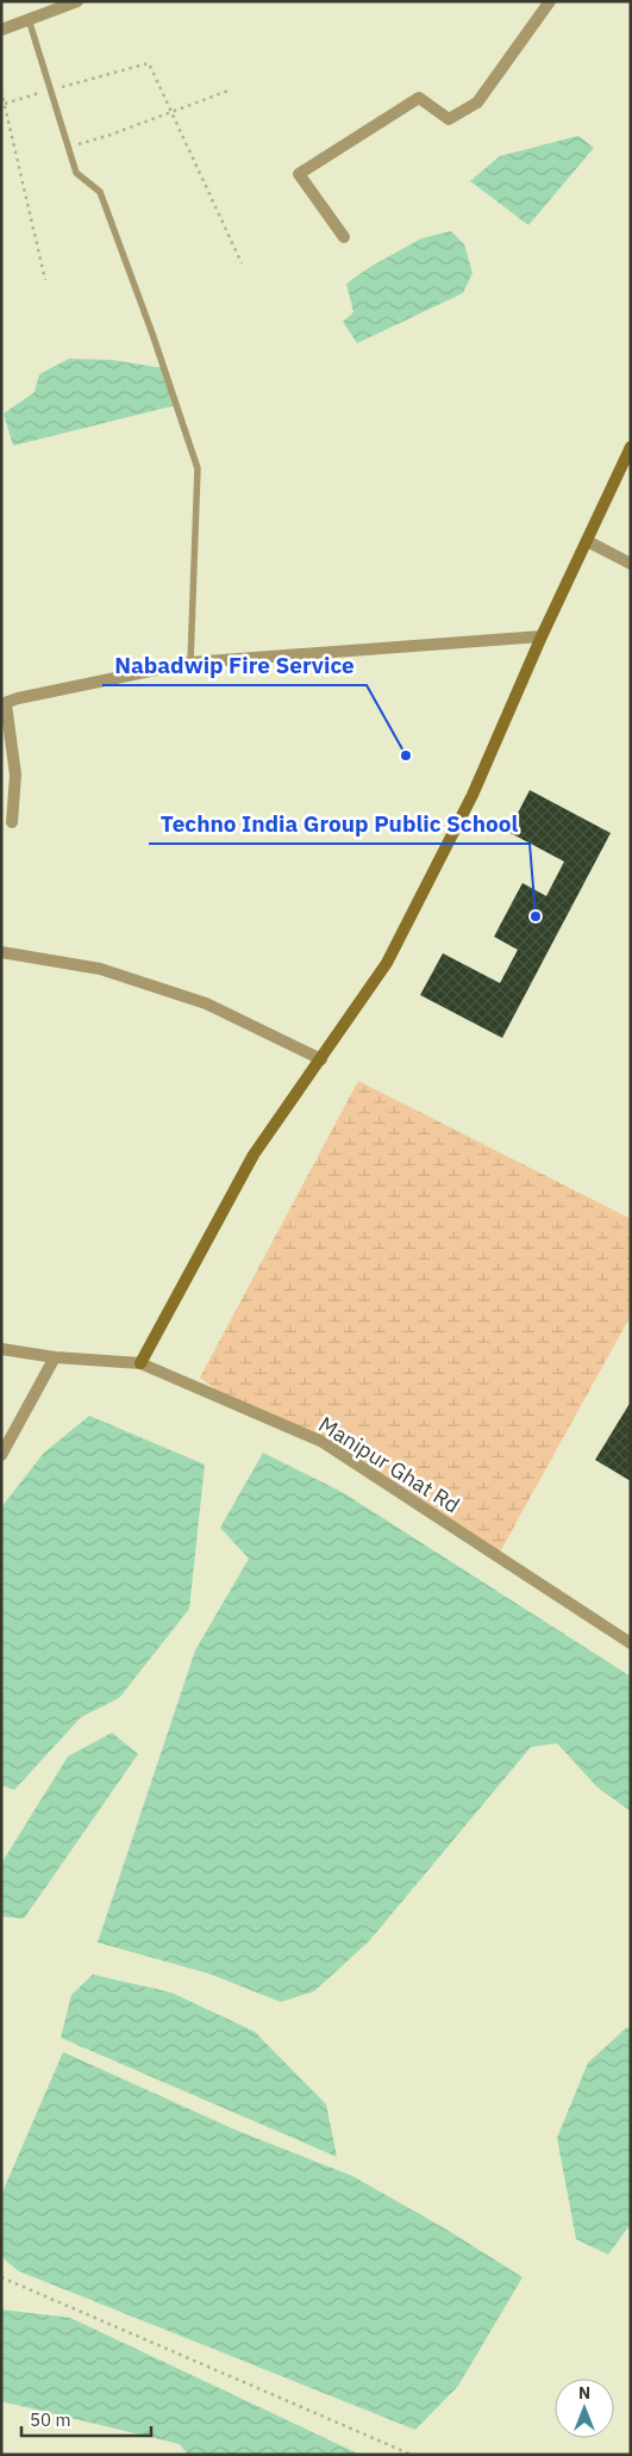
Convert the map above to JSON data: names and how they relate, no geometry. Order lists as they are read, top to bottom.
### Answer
{
  "streets": {
    "street": ["Manipur Ghat Rd"]
  },
  "places": ["Nabadwip Fire Service", "Techno India Group Public School"],
  "scale_bar": "50 m",
  "north": "top"
}
